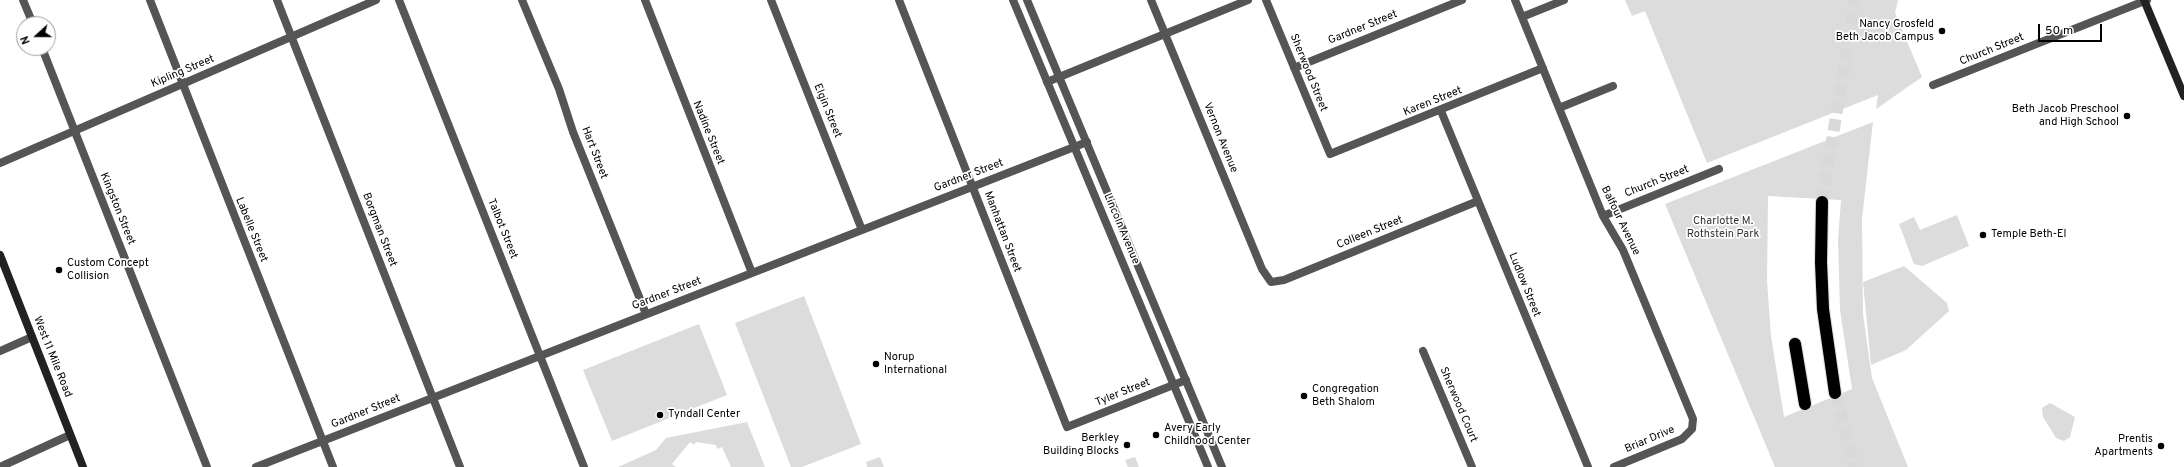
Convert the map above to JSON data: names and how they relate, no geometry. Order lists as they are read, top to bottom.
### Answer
{
  "streets": {
    "main road": ["West 11 Mile Road"],
    "street": [
      "Gardner Street",
      "Church Street",
      "Kipling Street",
      "Sherwood Street",
      "Karen Street",
      "Elgin Street",
      "Nadine Street",
      "Vernon Avenue",
      "Hart Street",
      "Kingston Street",
      "Balfour Avenue",
      "Talbot Street",
      "Lincoln Avenue",
      "Labelle Street",
      "Borgman Street",
      "Manhattan Street",
      "Colleen Street",
      "Ludlow Street",
      "Tyler Street",
      "Sherwood Court",
      "Briar Drive"
    ]
  },
  "crossings": [
    ["Gardner Street", "Sherwood Street"],
    ["Gardner Street", "Elgin Street"],
    ["Gardner Street", "Nadine Street"],
    ["Gardner Street", "Hart Street"],
    ["Gardner Street", "Talbot Street"],
    ["Gardner Street", "Lincoln Avenue"],
    ["Gardner Street", "Labelle Street"],
    ["Gardner Street", "Borgman Street"],
    ["Gardner Street", "Manhattan Street"],
    ["Church Street", "Balfour Avenue"],
    ["Kipling Street", "Kingston Street"],
    ["Kipling Street", "Labelle Street"],
    ["Kipling Street", "Borgman Street"],
    ["Sherwood Street", "Karen Street"],
    ["Karen Street", "Balfour Avenue"],
    ["Karen Street", "Ludlow Street"],
    ["Vernon Avenue", "Colleen Street"],
    ["Balfour Avenue", "Briar Drive"],
    ["Lincoln Avenue", "Tyler Street"],
    ["Manhattan Street", "Tyler Street"],
    ["Colleen Street", "Ludlow Street"]
  ],
  "parks": ["Charlotte M. Rothstein Park"],
  "places": [
    "Nancy Grosfeld Beth Jacob Campus",
    "Beth Jacob Preschool and High School",
    "Temple Beth-El",
    "Custom Concept Collision",
    "Norup International",
    "Congregation Beth Shalom",
    "Tyndall Center",
    "Avery Early Childhood Center",
    "Berkley Building Blocks",
    "Prentis Apartments"
  ],
  "scale_bar": "50 m",
  "north": "left"
}
